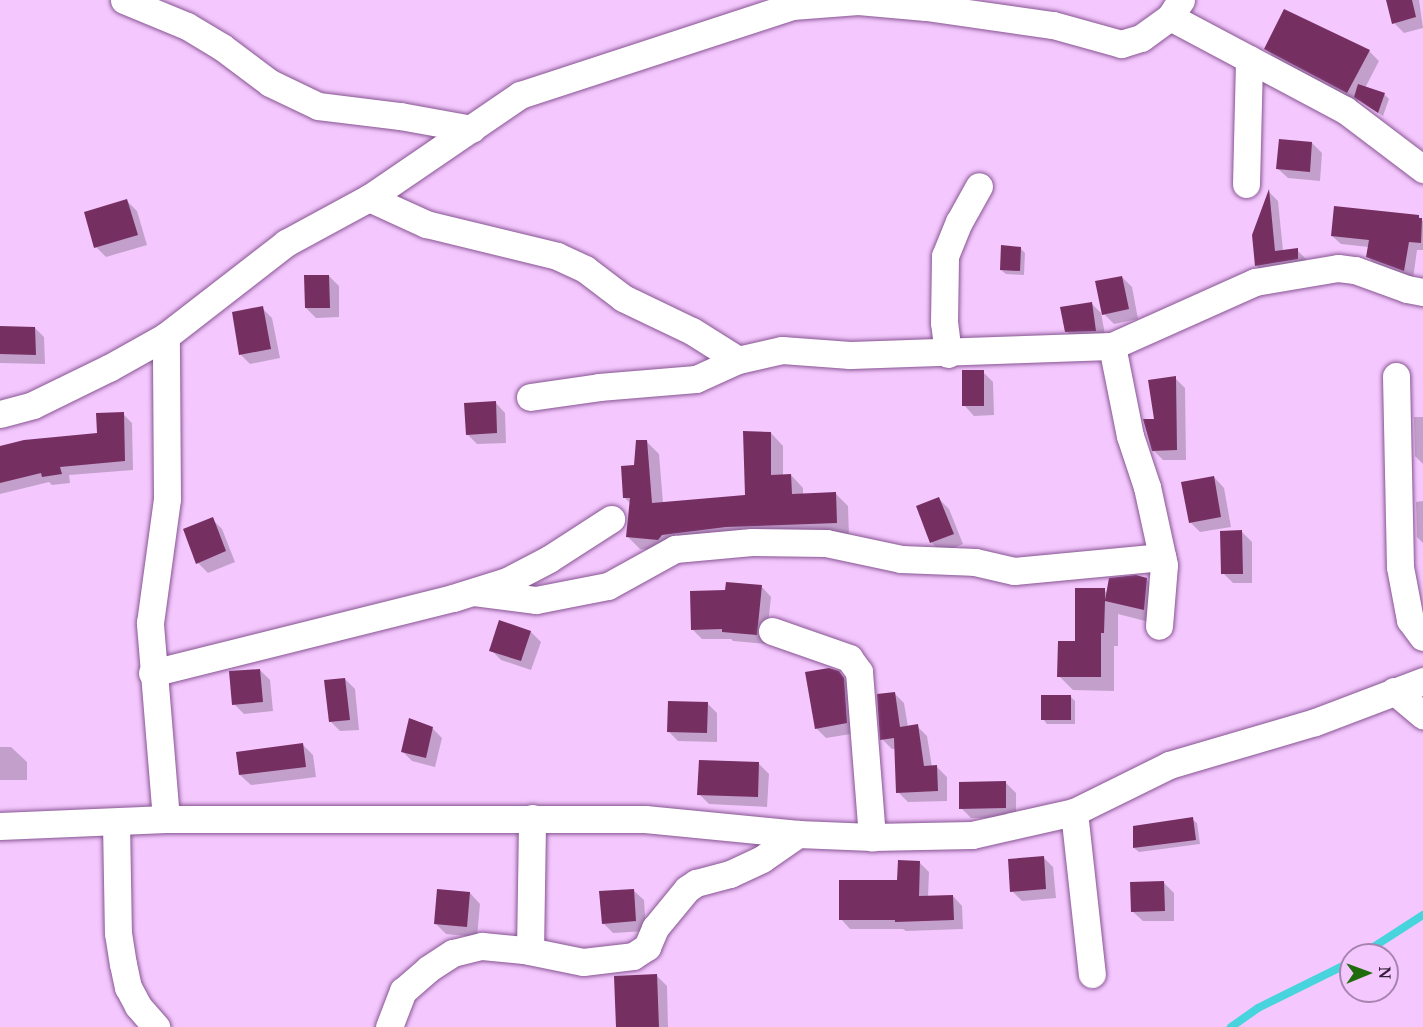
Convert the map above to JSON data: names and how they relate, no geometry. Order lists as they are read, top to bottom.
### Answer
{
  "north": "right"
}
